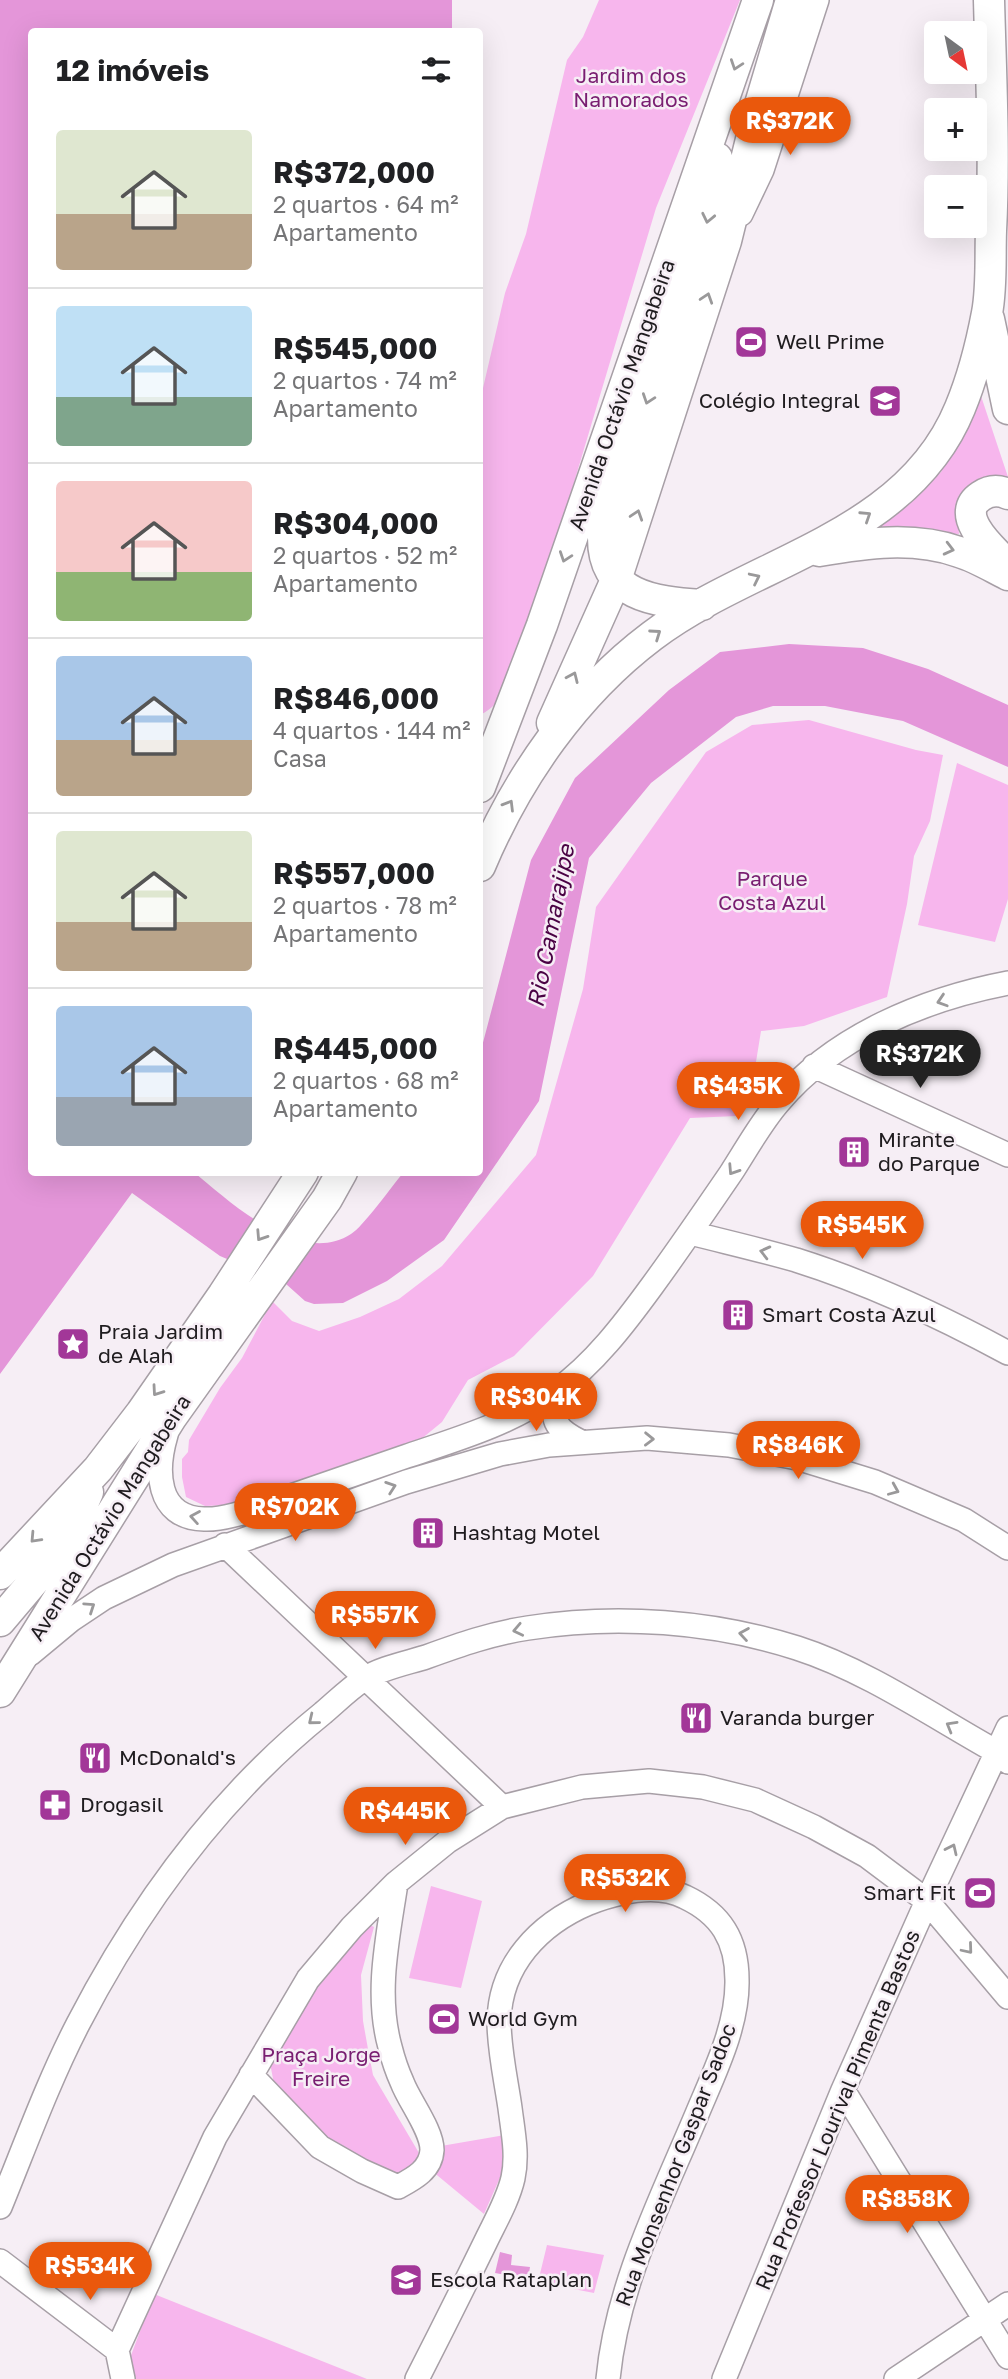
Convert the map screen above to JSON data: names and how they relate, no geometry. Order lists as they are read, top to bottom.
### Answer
{
  "streets": {
    "main road": ["Avenida Octávio Mangabeira"],
    "street": ["Rua Professor Lourival Pimenta Bastos", "Rua Monsenhor Gaspar Sadoc"]
  },
  "water": ["Rio Camarajipe"],
  "parks": ["Jardim dos Namorados", "Parque Costa Azul", "Praça Jorge Freire"],
  "places": {
    "sports": ["Well Prime", "Smart Fit", "World Gym"],
    "school or university": ["Colégio Integral", "Escola Rataplan"],
    "building": ["Mirante do Parque", "Smart Costa Azul", "Hashtag Motel"],
    "place": ["Praia Jardim de Alah"],
    "restaurant": ["Varanda burger", "McDonald's"],
    "pharmacy": ["Drogasil"]
  },
  "north": "bottom right",
  "page": {
    "map_buttons": ["+", "−"],
    "heading": "12 imóveis",
    "price": [
      "R$372K",
      "R$372K",
      "R$435K",
      "R$545K",
      "R$304K",
      "R$846K",
      "R$702K",
      "R$557K",
      "R$445K",
      "R$532K",
      "R$858K",
      "R$534K"
    ],
    "list": [
      {
        "name": "R$372,000",
        "note": "2 quartos · 64 m² · Apartamento"
      },
      {
        "name": "R$545,000",
        "note": "2 quartos · 74 m² · Apartamento"
      },
      {
        "name": "R$304,000",
        "note": "2 quartos · 52 m² · Apartamento"
      },
      {
        "name": "R$846,000",
        "note": "4 quartos · 144 m² · Casa"
      },
      {
        "name": "R$557,000",
        "note": "2 quartos · 78 m² · Apartamento"
      },
      {
        "name": "R$445,000",
        "note": "2 quartos · 68 m² · Apartamento"
      }
    ]
  }
}
